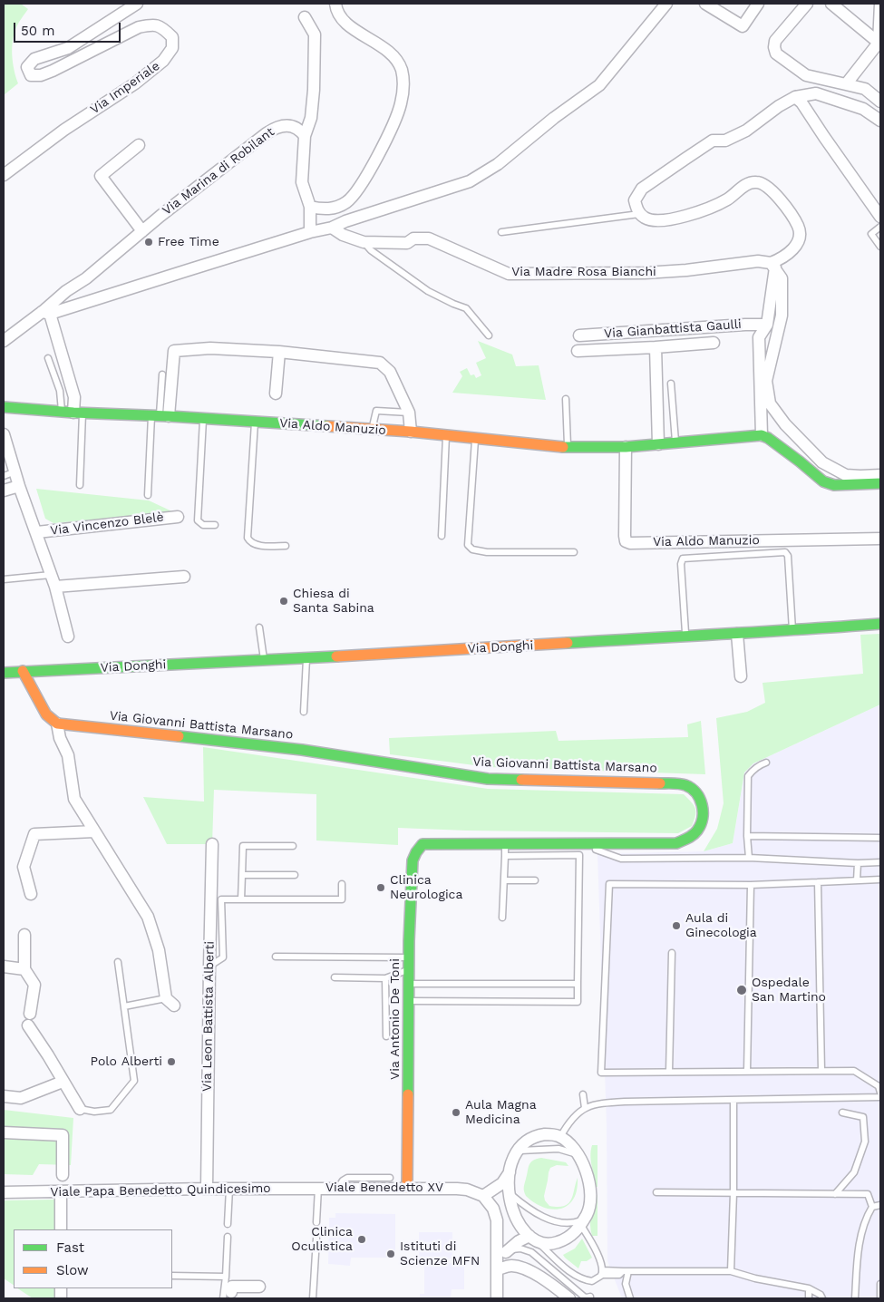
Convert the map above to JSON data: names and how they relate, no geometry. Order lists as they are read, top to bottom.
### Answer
{
  "streets": {
    "street": [
      "Via Imperiale",
      "Via Marina di Robilant",
      "Via Madre Rosa Bianchi",
      "Via Gianbattista Gaulli",
      "Via Aldo Manuzio",
      "Via Vincenzo Blelè",
      "Via Donghi",
      "Via Giovanni Battista Marsano",
      "Via Leon Battista Alberti",
      "Via Antonio De Toni",
      "Viale Benedetto XV",
      "Viale Papa Benedetto Quindicesimo"
    ]
  },
  "crossings": [
    ["Via Madre Rosa Bianchi", "Via Gianbattista Gaulli"],
    ["Via Gianbattista Gaulli", "Via Aldo Manuzio"],
    ["Via Giovanni Battista Marsano", "Via Antonio De Toni"],
    ["Via Leon Battista Alberti", "Viale Papa Benedetto Quindicesimo"],
    ["Via Antonio De Toni", "Viale Benedetto XV"],
    ["Viale Benedetto XV", "Viale Papa Benedetto Quindicesimo"]
  ],
  "places": [
    "Free Time",
    "Chiesa di Santa Sabina",
    "Clinica Neurologica",
    "Aula di Ginecologia",
    "Ospedale San Martino",
    "Polo Alberti",
    "Aula Magna Medicina",
    "Clinica Oculistica",
    "Istituti di Scienze MFN"
  ],
  "legend": ["Fast", "Slow"],
  "scale_bar": "50 m"
}
